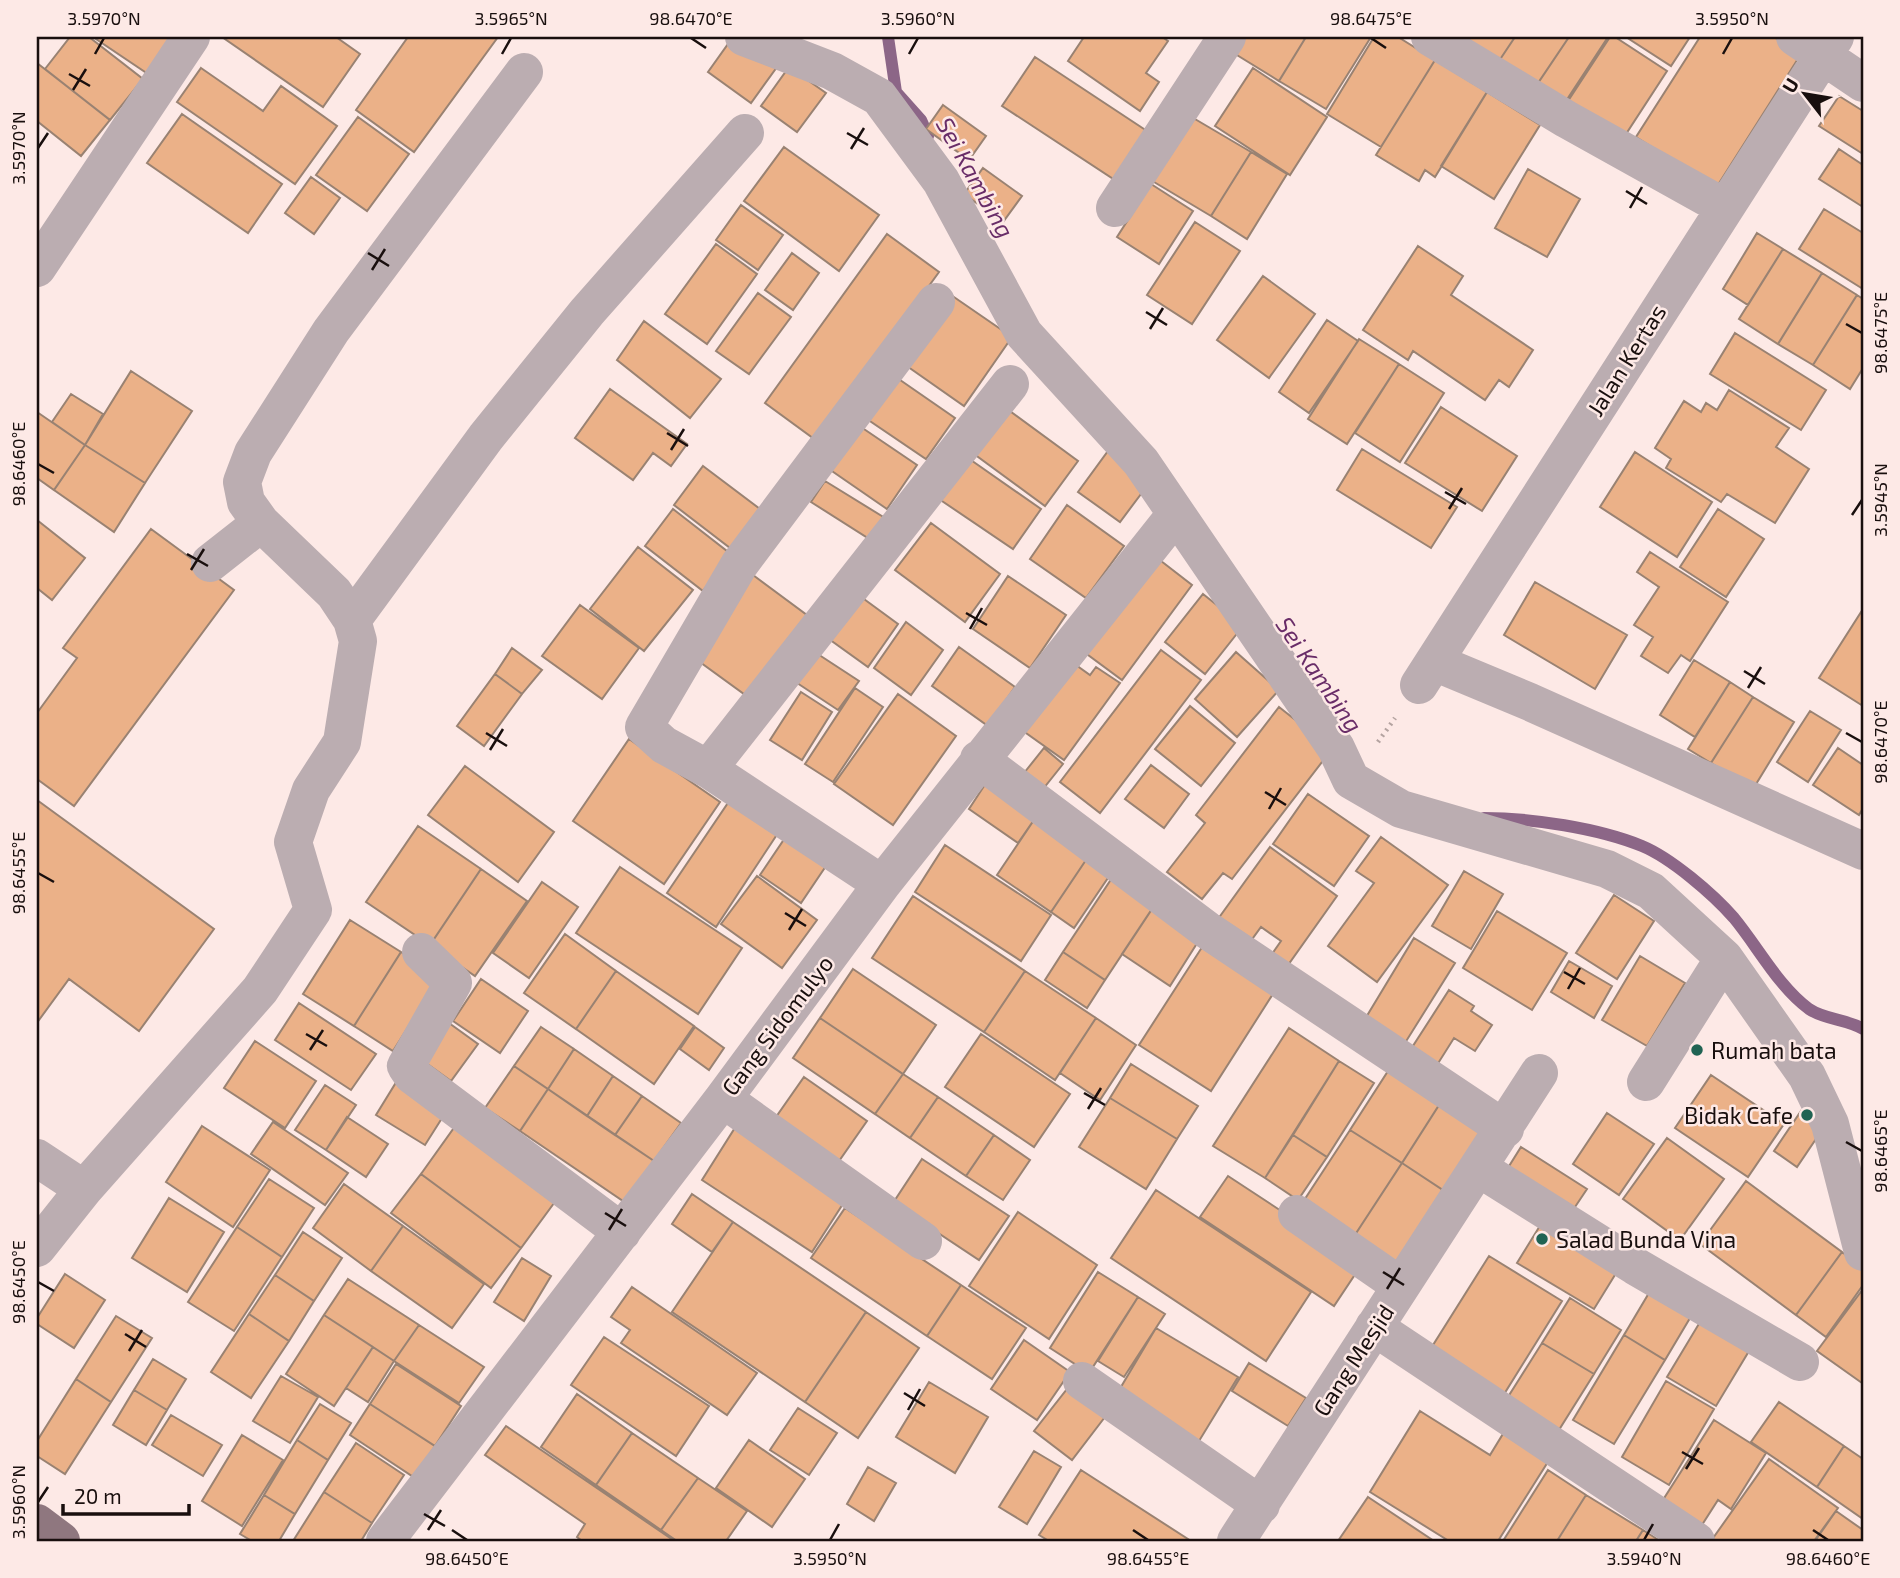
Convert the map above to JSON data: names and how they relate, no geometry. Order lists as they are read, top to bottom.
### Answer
{
  "streets": {
    "street": ["Jalan Kertas", "Gang Sidomulyo", "Gang Mesjid"]
  },
  "water": ["Sei Kambing"],
  "places": ["Rumah bata", "Bidak Cafe", "Salad Bunda Vina"],
  "scale_bar": "20 m",
  "north": "top left",
  "coordinates": [
    "3.5970°N",
    "3.5965°N",
    "98.6470°E",
    "3.5960°N",
    "98.6475°E",
    "3.5950°N",
    "98.6460°E",
    "3.5945°N",
    "98.6455°E",
    "98.6465°E",
    "98.6450°E",
    "3.5940°N"
  ]
}
